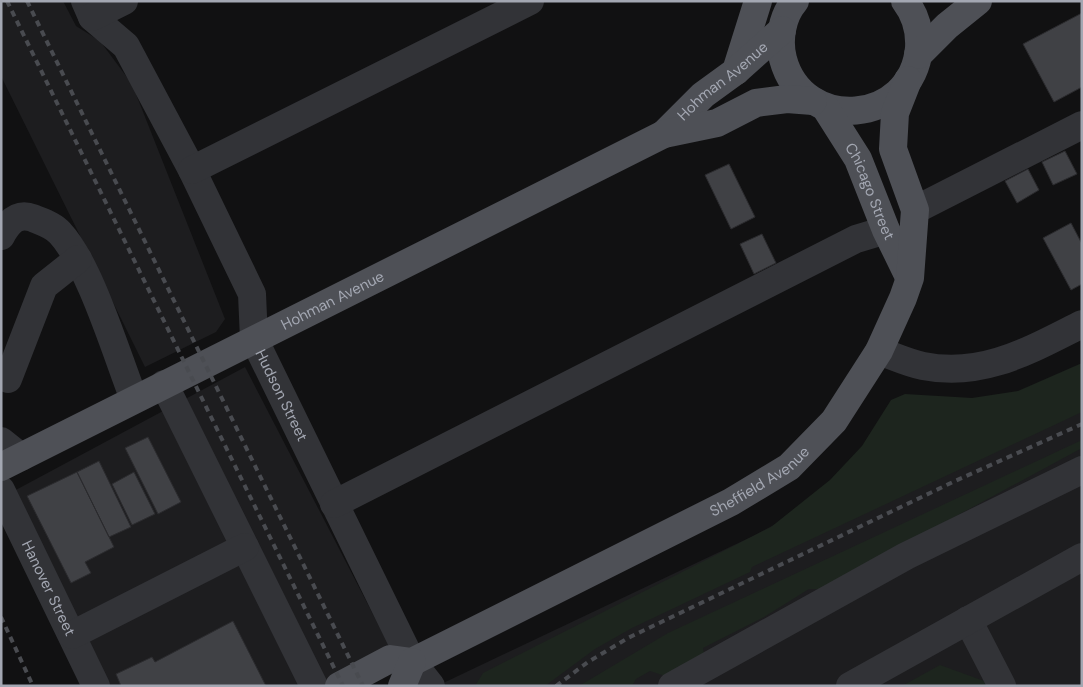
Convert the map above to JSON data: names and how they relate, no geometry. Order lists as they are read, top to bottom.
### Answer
{
  "streets": {
    "main road": ["Hohman Avenue", "Chicago Street", "Sheffield Avenue"],
    "street": ["Hudson Street", "Hanover Street"]
  },
  "crossings": [
    ["Hohman Avenue", "Chicago Street"],
    ["Hohman Avenue", "Hudson Street"],
    ["Chicago Street", "Sheffield Avenue"],
    ["Hudson Street", "Sheffield Avenue"]
  ]
}
